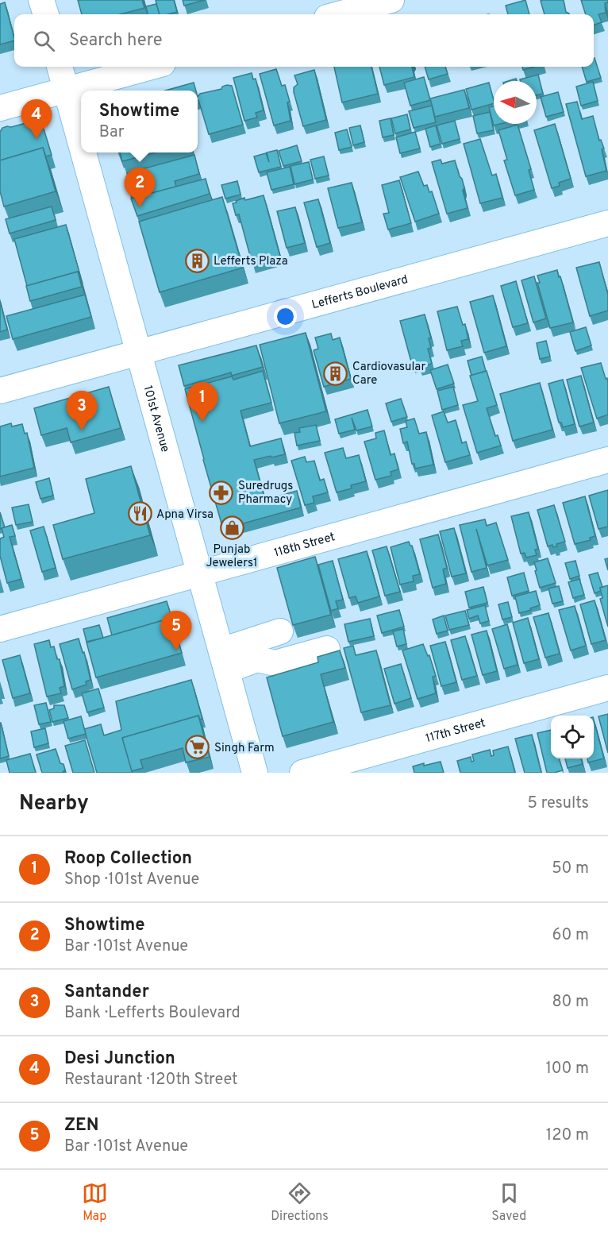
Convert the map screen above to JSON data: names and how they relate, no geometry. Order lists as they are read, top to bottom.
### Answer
{
  "streets": {
    "street": [
      "Lefferts Boulevard",
      "101st Avenue",
      "118th Street",
      "117th Street"
    ]
  },
  "crossings": [
    ["Lefferts Boulevard", "101st Avenue"],
    ["101st Avenue", "118th Street"]
  ],
  "places": {
    "building": ["Lefferts Plaza", "Cardiovasular Care"],
    "pharmacy": ["Suredrugs Pharmacy"],
    "restaurant": ["Apna Virsa"],
    "shop": ["Punjab Jewelers1"],
    "supermarket": ["Singh Farm"]
  },
  "north": "left",
  "page": {
    "search": "Search here",
    "popup": ["Showtime", "Bar"],
    "pins": [
      "4",
      "2",
      "1",
      "3",
      "5"
    ],
    "heading": ["Nearby", "5 results"],
    "list": [
      {
        "mark": "1",
        "name": "Roop Collection",
        "note": "Shop · 101st Avenue",
        "value": "50 m"
      },
      {
        "mark": "2",
        "name": "Showtime",
        "note": "Bar · 101st Avenue",
        "value": "60 m"
      },
      {
        "mark": "3",
        "name": "Santander",
        "note": "Bank · Lefferts Boulevard",
        "value": "80 m"
      },
      {
        "mark": "4",
        "name": "Desi Junction",
        "note": "Restaurant · 120th Street",
        "value": "100 m"
      },
      {
        "mark": "5",
        "name": "ZEN",
        "note": "Bar · 101st Avenue",
        "value": "120 m"
      }
    ],
    "nav": ["Map", "Directions", "Saved"]
  }
}
